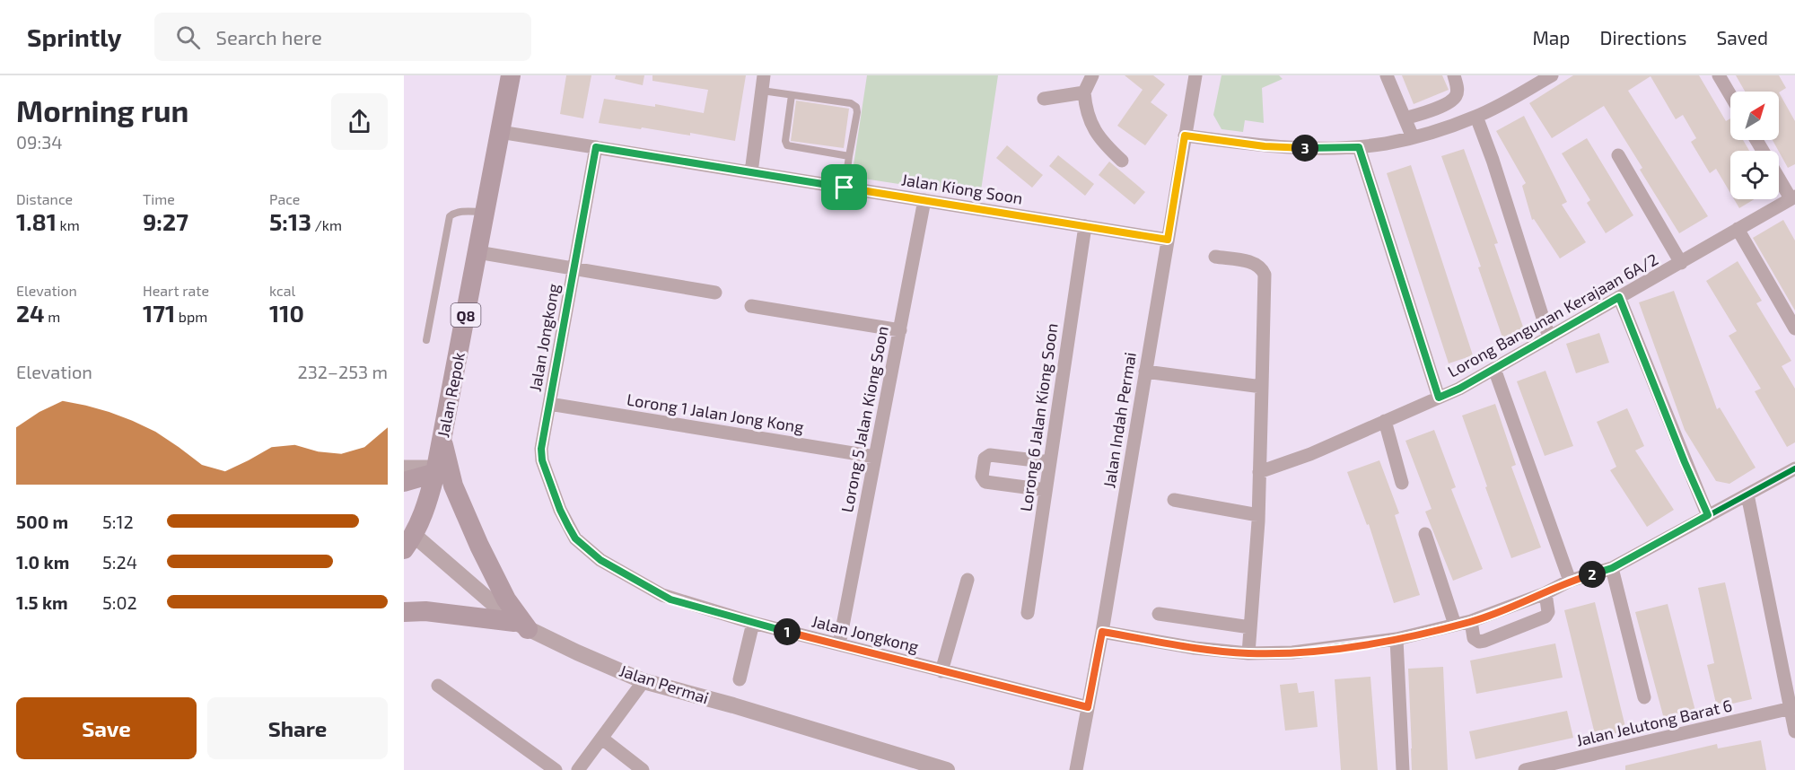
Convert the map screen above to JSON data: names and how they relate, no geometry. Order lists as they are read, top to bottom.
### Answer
{
  "streets": {
    "main road": ["Q8", "Jalan Repok"],
    "street": [
      "Jalan Kiong Soon",
      "Lorong Bangunan Kerajaan 6A/2",
      "Jalan Jongkong",
      "Lorong 1 Jalan Jong Kong",
      "Lorong 6 Jalan Kiong Soon",
      "Lorong 5 Jalan Kiong Soon",
      "Jalan Indah Permai",
      "Jalan Permai",
      "Jalan Jelutong Barat 6"
    ]
  },
  "crossings": [
    ["Jalan Kiong Soon", "Jalan Jongkong"],
    ["Jalan Kiong Soon", "Jalan Repok"],
    ["Jalan Kiong Soon", "Lorong 6 Jalan Kiong Soon"],
    ["Jalan Kiong Soon", "Lorong 5 Jalan Kiong Soon"],
    ["Jalan Kiong Soon", "Jalan Indah Permai"],
    ["Jalan Jongkong", "Jalan Repok"],
    ["Jalan Jongkong", "Lorong 1 Jalan Jong Kong"],
    ["Jalan Jongkong", "Lorong 5 Jalan Kiong Soon"],
    ["Jalan Jongkong", "Jalan Indah Permai"],
    ["Jalan Repok", "Jalan Permai"],
    ["Lorong 1 Jalan Jong Kong", "Lorong 5 Jalan Kiong Soon"]
  ],
  "north": "top right",
  "page": {
    "header": "Sprintly",
    "search": "Search here",
    "nav": ["Map", "Directions", "Saved"],
    "heading": ["Morning run", "09:34"],
    "pins": ["3", "2", "1"],
    "stats": [
      ["Distance", "1.81 km"],
      ["Time", "9:27"],
      ["Pace", "5:13 /km"],
      ["Elevation", "24 m"],
      ["Heart rate", "171 bpm"],
      ["kcal", "110"]
    ],
    "chart": ["Elevation", "232–253 m"],
    "list": [
      {
        "name": "500 m",
        "note": "5:12"
      },
      {
        "name": "1.0 km",
        "note": "5:24"
      },
      {
        "name": "1.5 km",
        "note": "5:02"
      }
    ],
    "buttons": ["Save", "Share"]
  }
}
